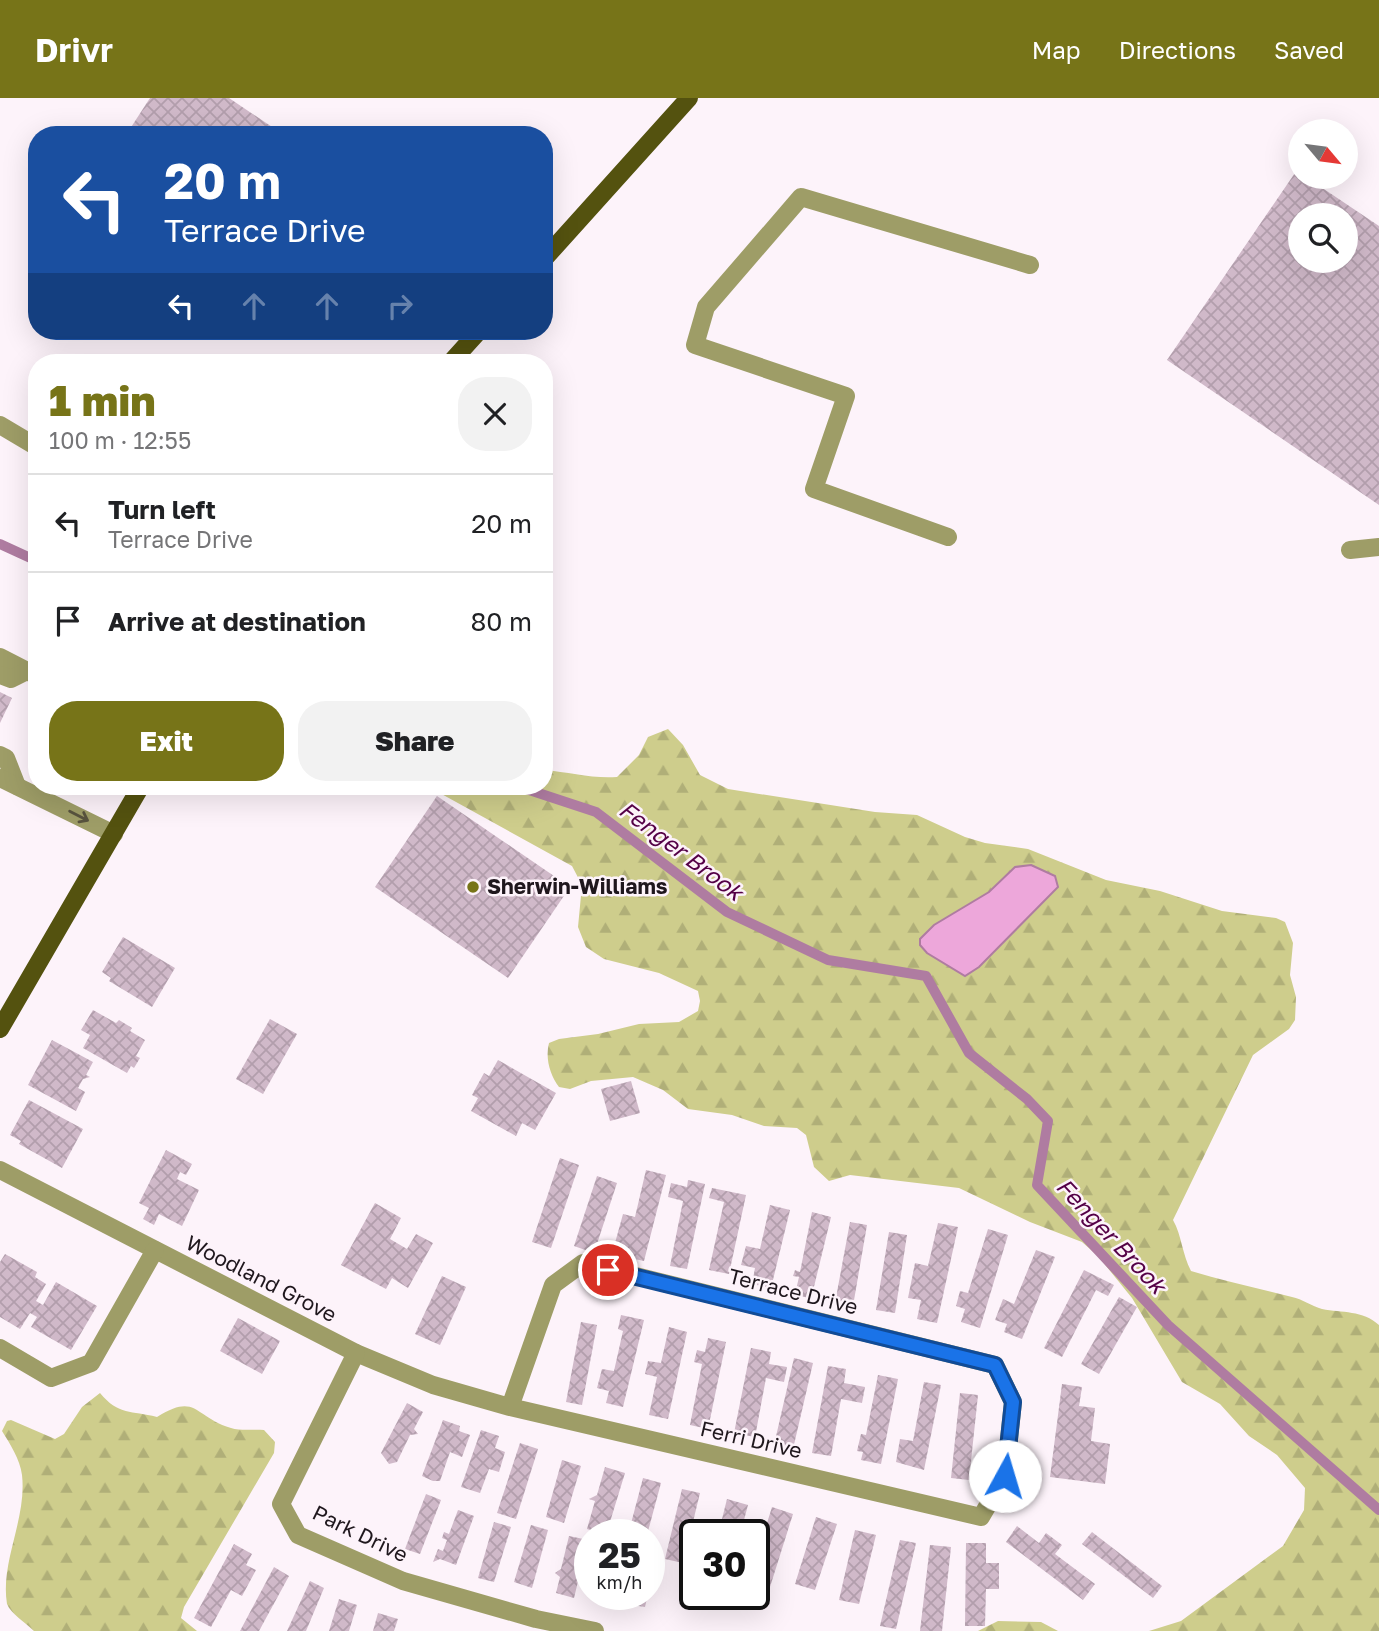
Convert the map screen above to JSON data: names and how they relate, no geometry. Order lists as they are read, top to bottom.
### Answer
{
  "streets": {
    "street": [
      "Woodland Grove",
      "Terrace Drive",
      "Ferri Drive",
      "Park Drive"
    ]
  },
  "crossings": [
    ["Woodland Grove", "Terrace Drive"],
    ["Woodland Grove", "Ferri Drive"],
    ["Woodland Grove", "Park Drive"],
    ["Terrace Drive", "Ferri Drive"]
  ],
  "water": ["Fenger Brook"],
  "places": ["Sherwin-Williams"],
  "north": "bottom right",
  "page": {
    "header": "Drivr",
    "nav": ["Map", "Directions", "Saved"],
    "turn": ["20 m", "Terrace Drive"],
    "heading": ["1 min", "100 m · 12:55"],
    "list": [
      {
        "name": "Turn left",
        "note": "Terrace Drive",
        "value": "20 m"
      },
      {
        "name": "Arrive at destination",
        "value": "80 m"
      }
    ],
    "buttons": ["Exit", "Share"],
    "speed": "25 km/h",
    "limit": "30"
  }
}
